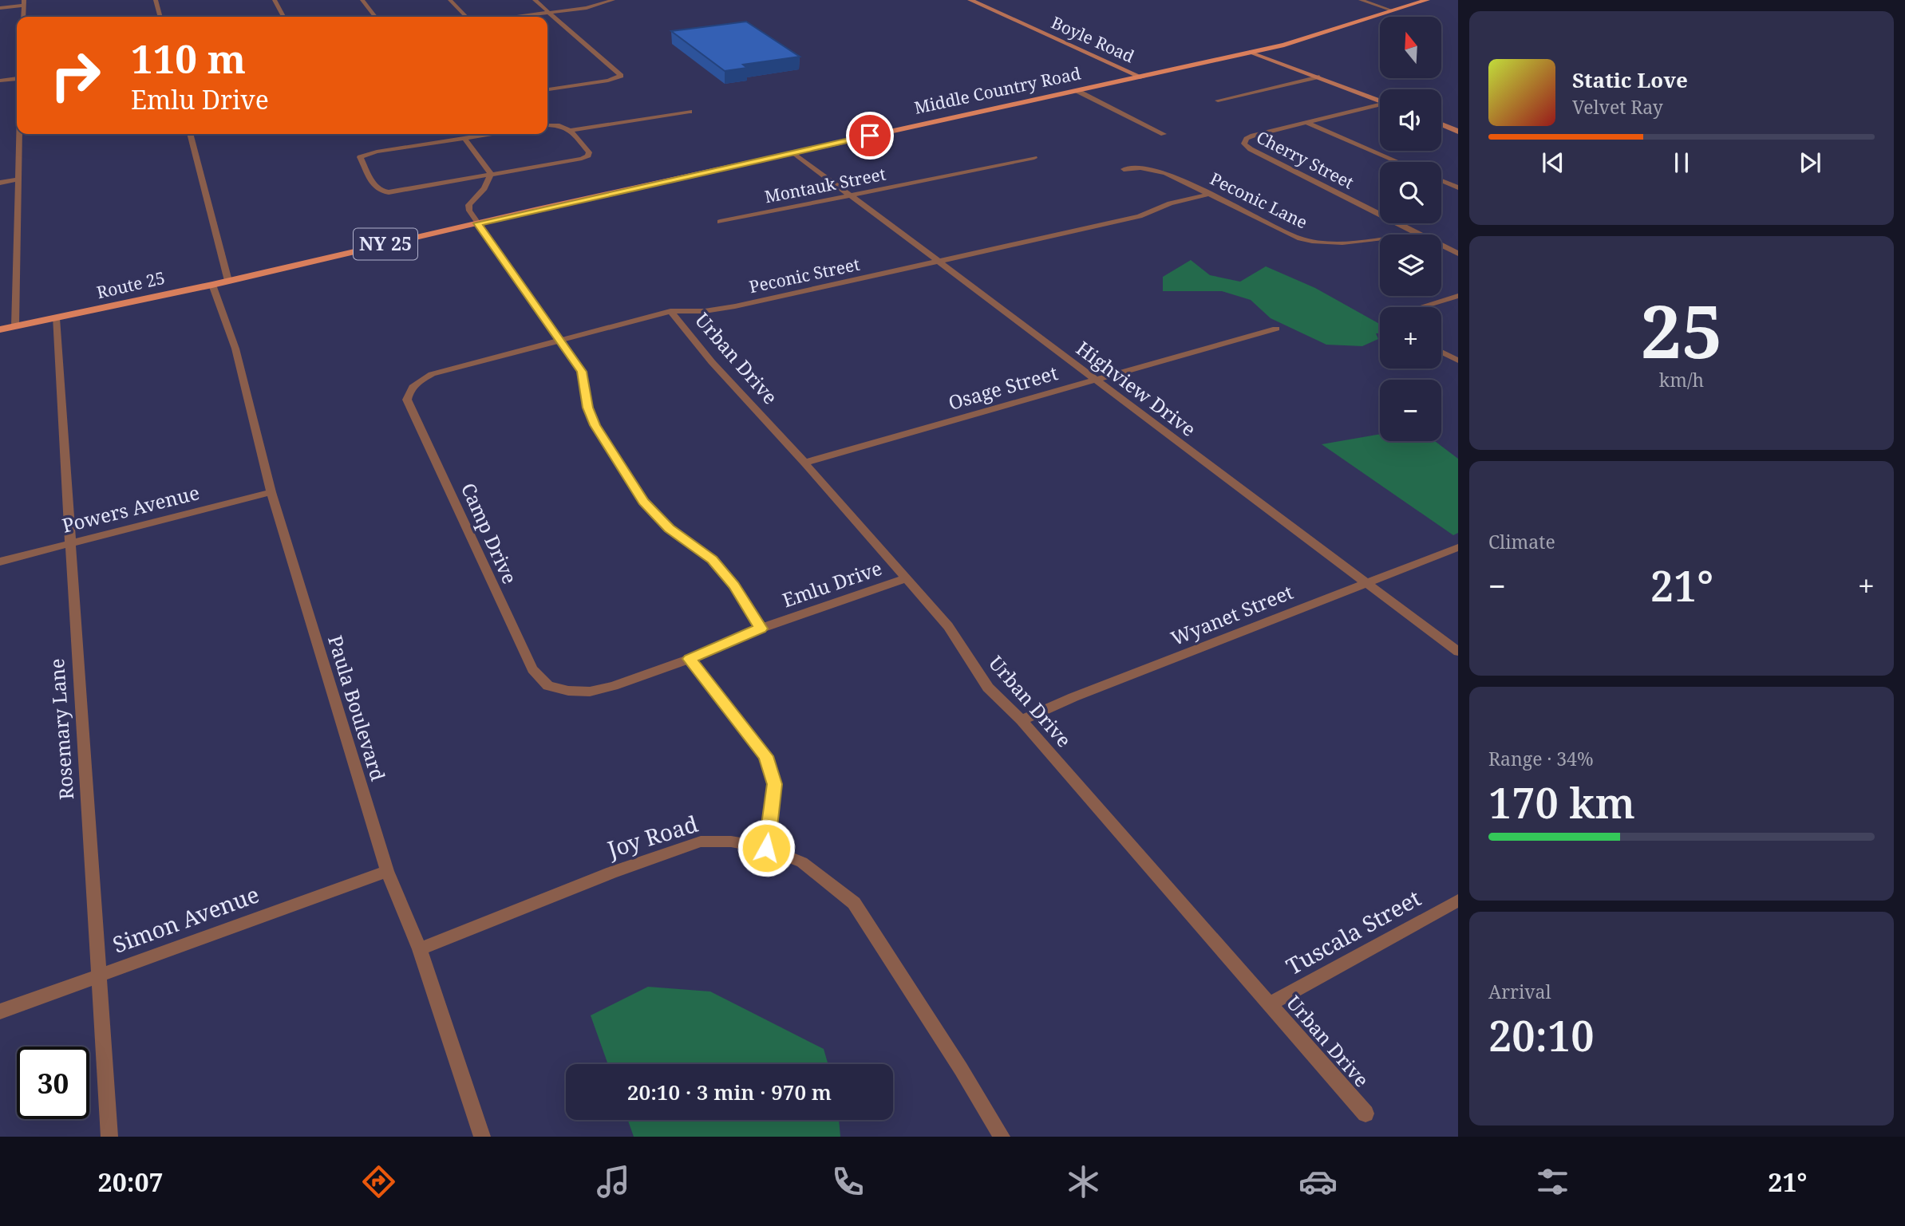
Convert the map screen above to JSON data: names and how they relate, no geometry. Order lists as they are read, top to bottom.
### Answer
{
  "streets": {
    "main road": ["Middle Country Road", "NY 25", "Route 25"],
    "street": [
      "Boyle Road",
      "Cherry Street",
      "Montauk Street",
      "Peconic Lane",
      "Peconic Street",
      "Urban Drive",
      "Osage Street",
      "Highview Drive",
      "Powers Avenue",
      "Camp Drive",
      "Emlu Drive",
      "Wyanet Street",
      "Paula Boulevard",
      "Rosemary Lane",
      "Joy Road",
      "Simon Avenue",
      "Tuscala Street"
    ]
  },
  "crossings": [
    ["Boyle Road", "Middle Country Road"],
    ["Middle Country Road", "Route 25"],
    ["Middle Country Road", "Highview Drive"],
    ["Middle Country Road", "Paula Boulevard"],
    ["Cherry Street", "Peconic Lane"],
    ["Montauk Street", "Highview Drive"],
    ["Peconic Lane", "Peconic Street"],
    ["NY 25", "Route 25"],
    ["NY 25", "Rosemary Lane"],
    ["Peconic Street", "Urban Drive"],
    ["Peconic Street", "Highview Drive"],
    ["Peconic Street", "Camp Drive"],
    ["Route 25", "Paula Boulevard"],
    ["Route 25", "Rosemary Lane"],
    ["Urban Drive", "Osage Street"],
    ["Urban Drive", "Emlu Drive"],
    ["Urban Drive", "Wyanet Street"],
    ["Urban Drive", "Tuscala Street"],
    ["Osage Street", "Highview Drive"],
    ["Highview Drive", "Wyanet Street"],
    ["Powers Avenue", "Paula Boulevard"],
    ["Powers Avenue", "Rosemary Lane"],
    ["Camp Drive", "Emlu Drive"],
    ["Paula Boulevard", "Joy Road"],
    ["Paula Boulevard", "Simon Avenue"],
    ["Rosemary Lane", "Simon Avenue"]
  ],
  "north": "top",
  "page": {
    "map_buttons": ["+", "−"],
    "turn": ["110 m", "Emlu Drive"],
    "song": ["Static Love", "Velvet Ray"],
    "tile": [
      ["25", "km/h"],
      "Climate",
      ["Range · 34%", "170 km"],
      ["Arrival", "20:10"]
    ],
    "heat": ["−", "21°", "+"],
    "limit": "30",
    "trip": "20:10 · 3 min · 970 m",
    "tabs": ["20:07", "21°"]
  }
}
